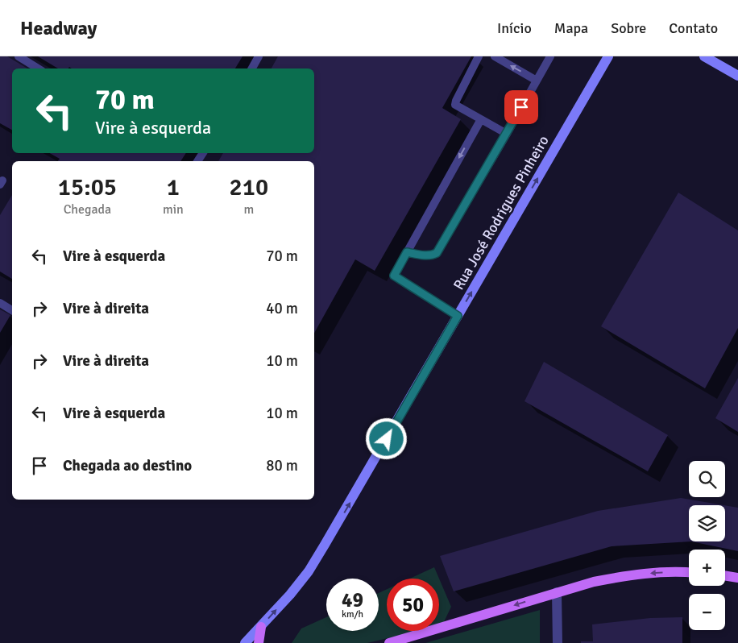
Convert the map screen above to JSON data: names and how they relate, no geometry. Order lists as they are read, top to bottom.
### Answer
{
  "streets": {
    "main road": ["Rua José Rodrigues Pinheiro"]
  },
  "one_way": ["Rua José Rodrigues Pinheiro"],
  "page": {
    "header": "Headway",
    "nav": [
      "Início",
      "Mapa",
      "Sobre",
      "Contato"
    ],
    "turn": ["70 m", "Vire à esquerda"],
    "eta": [
      "15:05",
      "Chegada",
      "1",
      "min",
      "210",
      "m"
    ],
    "list": [
      {
        "name": "Vire à esquerda",
        "value": "70 m"
      },
      {
        "name": "Vire à direita",
        "value": "40 m"
      },
      {
        "name": "Vire à direita",
        "value": "10 m"
      },
      {
        "name": "Vire à esquerda",
        "value": "10 m"
      },
      {
        "name": "Chegada ao destino",
        "value": "80 m"
      }
    ],
    "map_buttons": ["+", "−"],
    "speed": "49 km/h",
    "limit": "50"
  }
}
